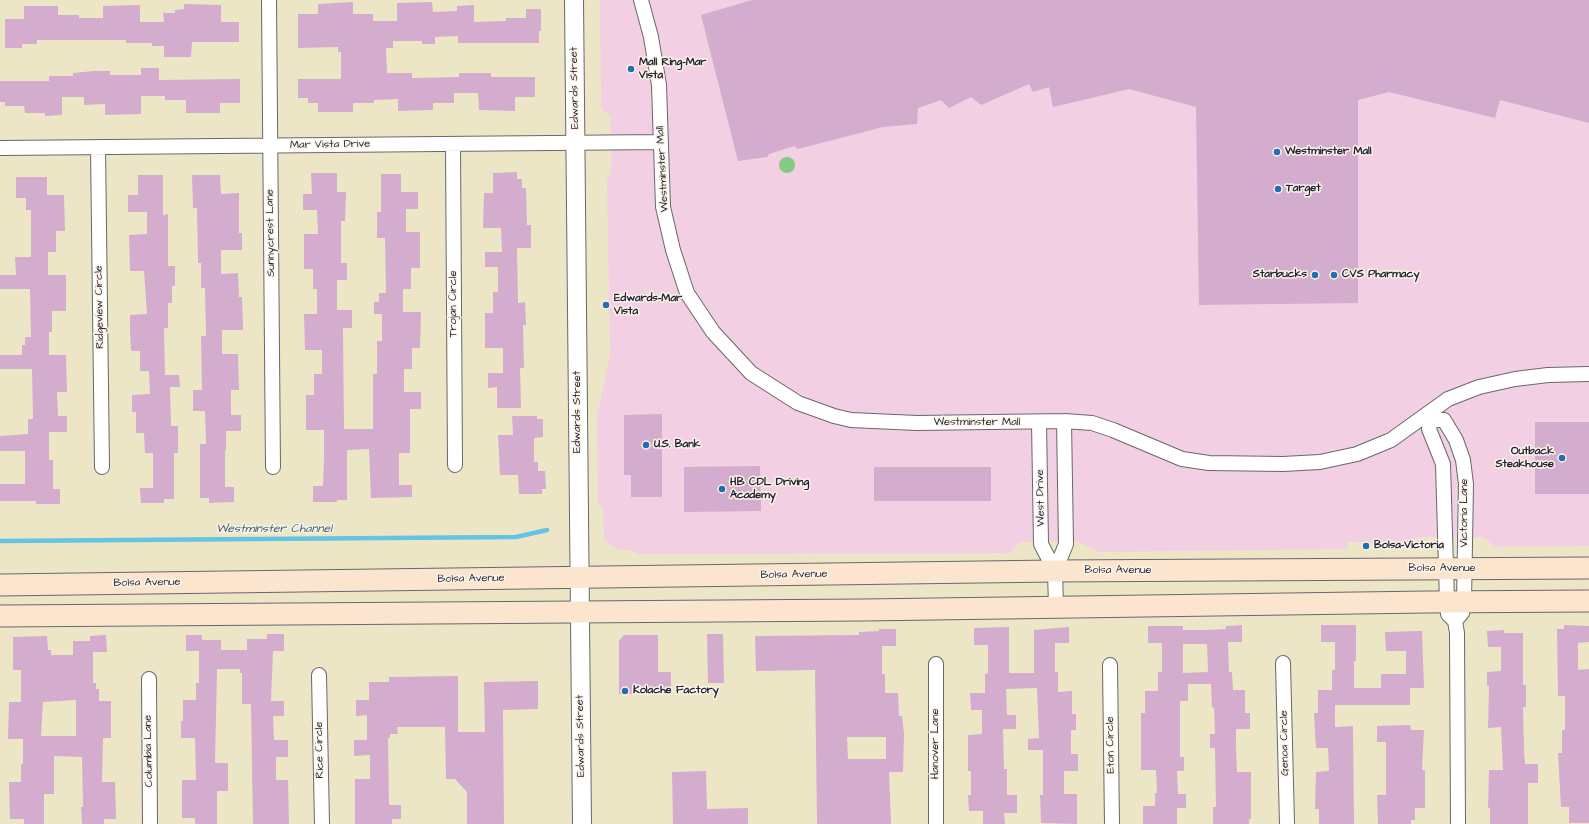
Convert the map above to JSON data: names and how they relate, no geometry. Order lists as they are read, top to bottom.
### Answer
{
  "streets": {
    "main road": ["Bolsa Avenue"],
    "street": [
      "Edwards Street",
      "Mar Vista Drive",
      "Westminster Mall",
      "Sunnycrest Lane",
      "Trojan Circle",
      "Ridgeview Circle",
      "West Drive",
      "Victoria Lane",
      "Genoa Circle",
      "Hanover Lane",
      "Eton Circle",
      "Rice Circle",
      "Columbia Lane"
    ]
  },
  "crossings": [
    ["Edwards Street", "Mar Vista Drive"],
    ["Edwards Street", "Bolsa Avenue"],
    ["Mar Vista Drive", "Westminster Mall"],
    ["Mar Vista Drive", "Sunnycrest Lane"],
    ["Mar Vista Drive", "Trojan Circle"],
    ["Mar Vista Drive", "Ridgeview Circle"],
    ["Westminster Mall", "West Drive"],
    ["Westminster Mall", "Victoria Lane"],
    ["West Drive", "Bolsa Avenue"],
    ["Victoria Lane", "Bolsa Avenue"]
  ],
  "water": ["Westminster Channel"],
  "places": [
    "Mall Ring-Mar Vista",
    "Westminster Mall",
    "Target",
    "Starbucks",
    "CVS Pharmacy",
    "Edwards-Mar Vista",
    "U.S. Bank",
    "Outback Steakhouse",
    "HB CDL Driving Academy",
    "Bolsa-Victoria",
    "Kolache Factory"
  ]
}
